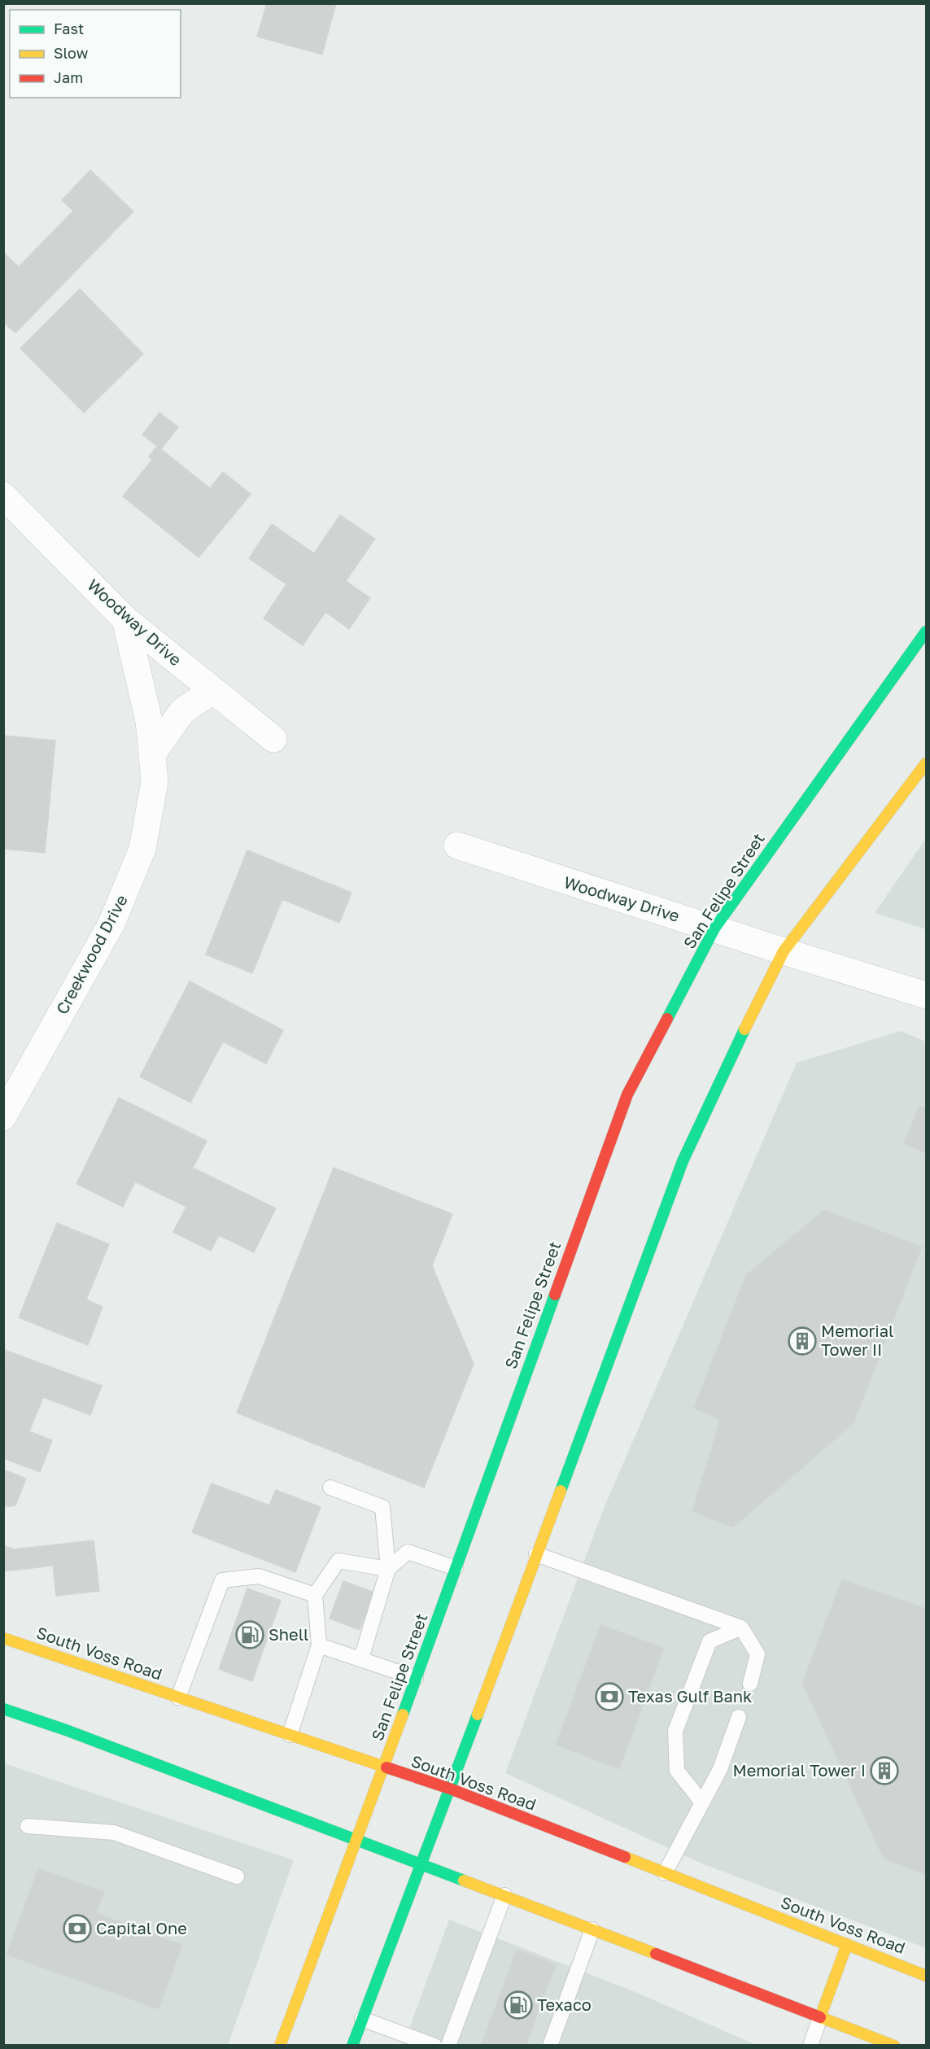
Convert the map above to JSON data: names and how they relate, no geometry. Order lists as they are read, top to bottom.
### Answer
{
  "streets": {
    "main road": ["San Felipe Street", "South Voss Road"],
    "street": ["Woodway Drive", "Creekwood Drive"]
  },
  "crossings": [
    ["Woodway Drive", "San Felipe Street"],
    ["Woodway Drive", "Creekwood Drive"],
    ["San Felipe Street", "South Voss Road"]
  ],
  "places": {
    "building": ["Memorial Tower II", "Memorial Tower I"],
    "fuel station": ["Shell", "Texaco"],
    "bank": ["Texas Gulf Bank", "Capital One"]
  },
  "legend": ["Fast", "Slow", "Jam"]
}
